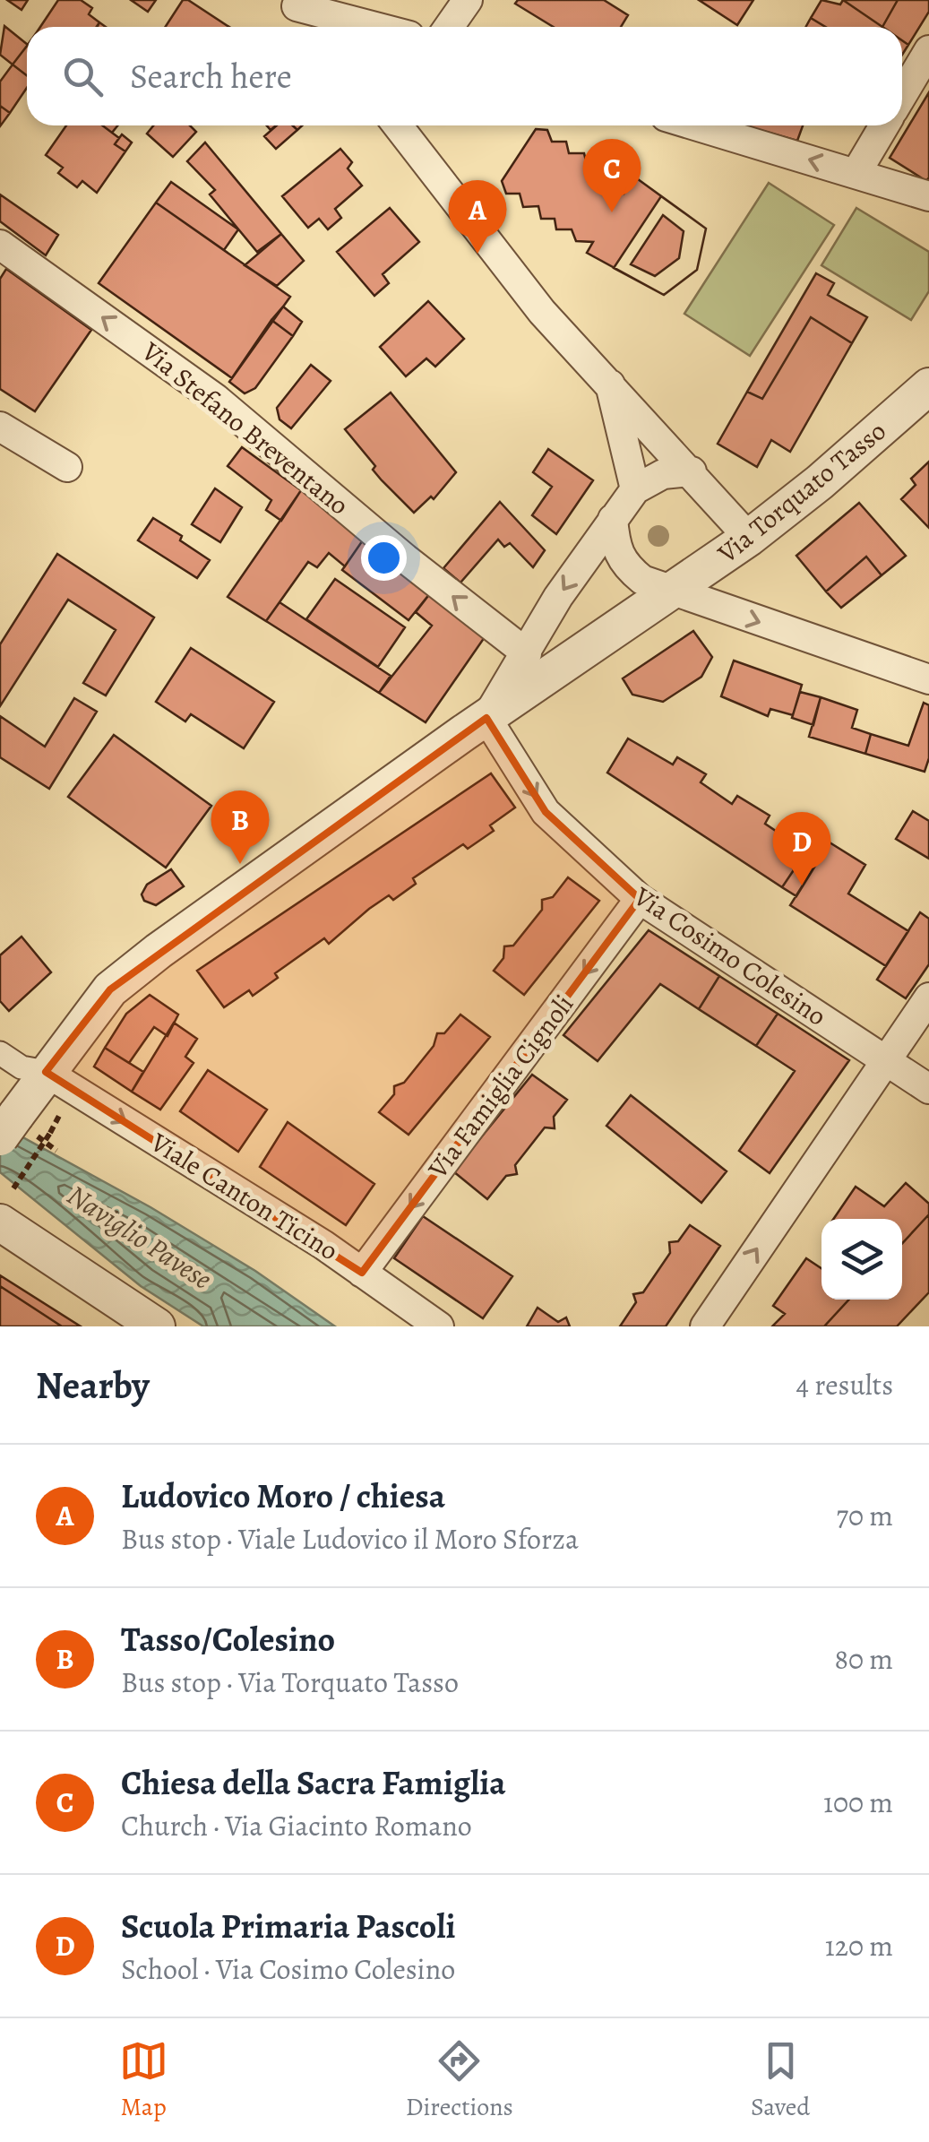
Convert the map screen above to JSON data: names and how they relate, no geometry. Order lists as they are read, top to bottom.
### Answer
{
  "streets": {
    "street": [
      "Via Stefano Breventano",
      "Via Torquato Tasso",
      "Via Cosimo Colesino",
      "Via Famiglia Cignoli",
      "Viale Canton Ticino"
    ]
  },
  "crossings": [
    ["Via Stefano Breventano", "Via Torquato Tasso"],
    ["Via Torquato Tasso", "Via Cosimo Colesino"],
    ["Via Torquato Tasso", "Viale Canton Ticino"],
    ["Via Cosimo Colesino", "Via Famiglia Cignoli"],
    ["Via Famiglia Cignoli", "Viale Canton Ticino"]
  ],
  "one_way": ["Via Stefano Breventano", "Via Cosimo Colesino", "Via Famiglia Cignoli"],
  "water": ["Naviglio Pavese"],
  "page": {
    "search": "Search here",
    "pins": [
      "C",
      "A",
      "B",
      "D"
    ],
    "heading": ["Nearby", "4 results"],
    "list": [
      {
        "mark": "A",
        "name": "Ludovico Moro / chiesa",
        "note": "Bus stop · Viale Ludovico il Moro Sforza",
        "value": "70 m"
      },
      {
        "mark": "B",
        "name": "Tasso/Colesino",
        "note": "Bus stop · Via Torquato Tasso",
        "value": "80 m"
      },
      {
        "mark": "C",
        "name": "Chiesa della Sacra Famiglia",
        "note": "Church · Via Giacinto Romano",
        "value": "100 m"
      },
      {
        "mark": "D",
        "name": "Scuola Primaria Pascoli",
        "note": "School · Via Cosimo Colesino",
        "value": "120 m"
      }
    ],
    "nav": ["Map", "Directions", "Saved"]
  }
}
